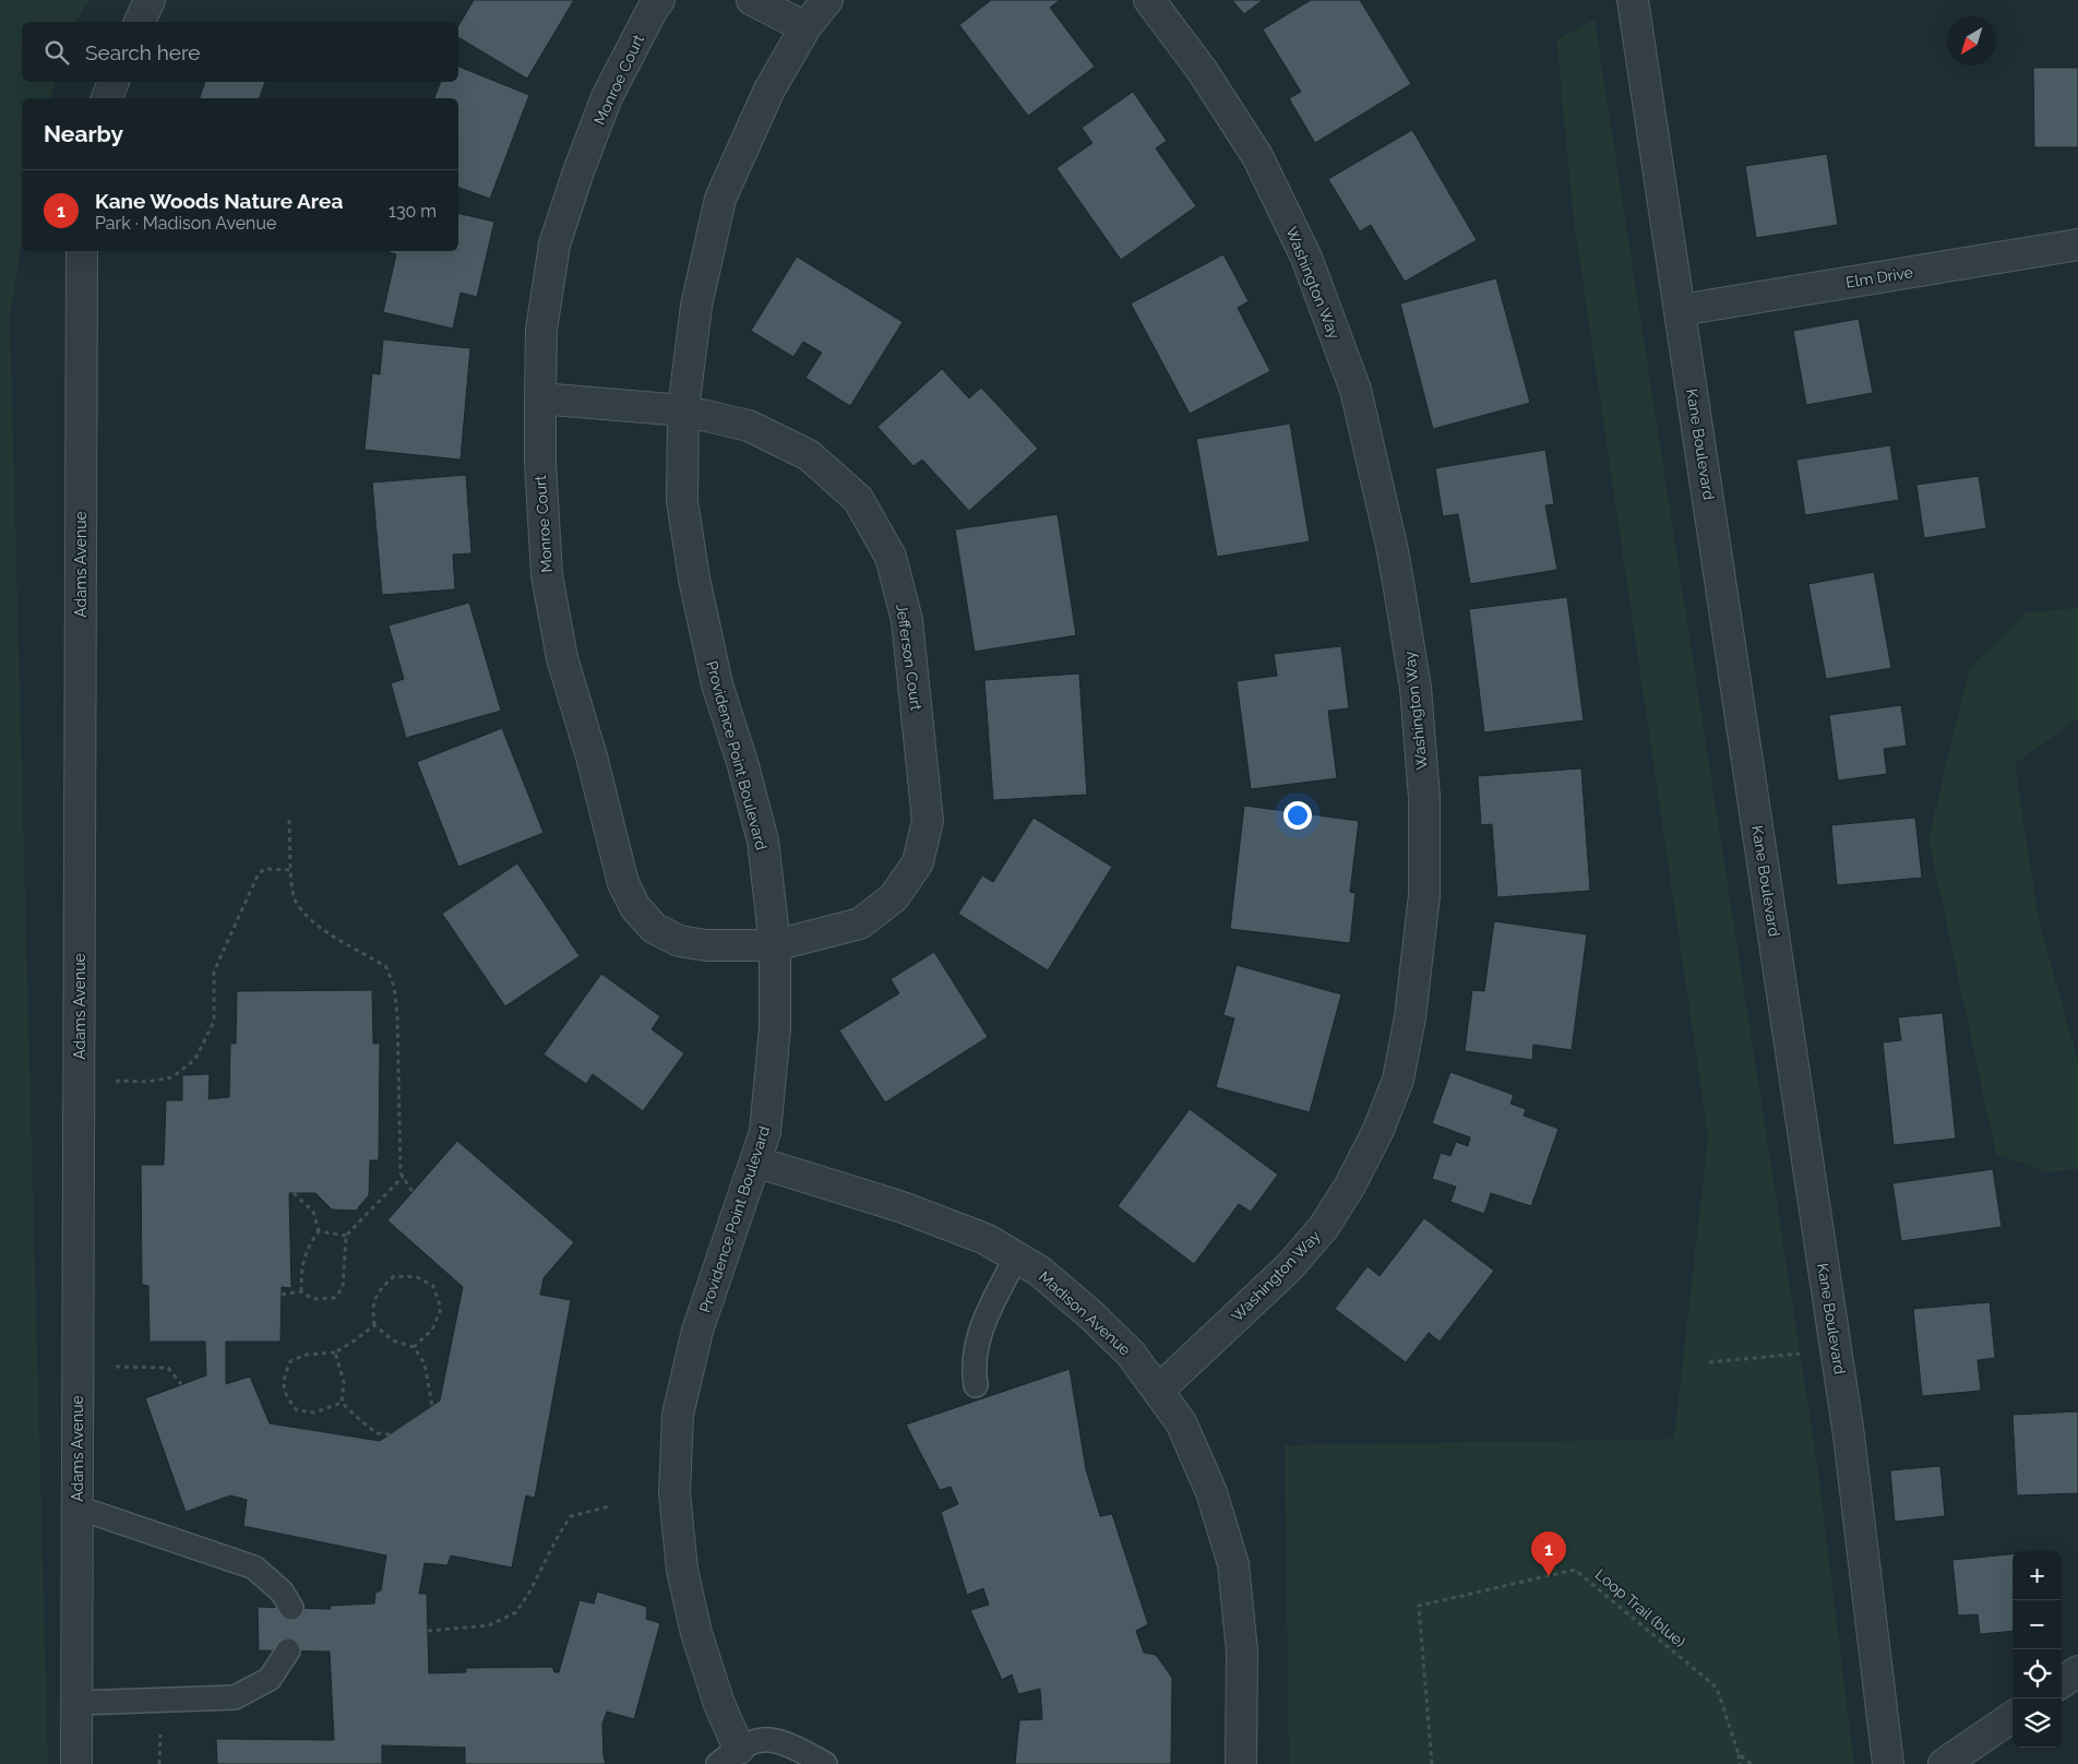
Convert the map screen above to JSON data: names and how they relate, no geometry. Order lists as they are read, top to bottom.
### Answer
{
  "streets": {
    "street": [
      "Monroe Court",
      "Elm Drive",
      "Washington Way",
      "Kane Boulevard",
      "Adams Avenue",
      "Jefferson Court",
      "Providence Point Boulevard",
      "Madison Avenue"
    ],
    "path": ["Loop Trail (blue)"]
  },
  "crossings": [
    ["Monroe Court", "Jefferson Court"],
    ["Monroe Court", "Providence Point Boulevard"],
    ["Elm Drive", "Kane Boulevard"],
    ["Washington Way", "Madison Avenue"],
    ["Jefferson Court", "Providence Point Boulevard"],
    ["Providence Point Boulevard", "Madison Avenue"]
  ],
  "north": "bottom left",
  "page": {
    "search": "Search here",
    "heading": "Nearby",
    "list": [
      {
        "mark": "1",
        "name": "Kane Woods Nature Area",
        "note": "Park · Madison Avenue",
        "value": "130 m"
      }
    ],
    "pins": "1",
    "map_buttons": ["+", "−"]
  }
}
